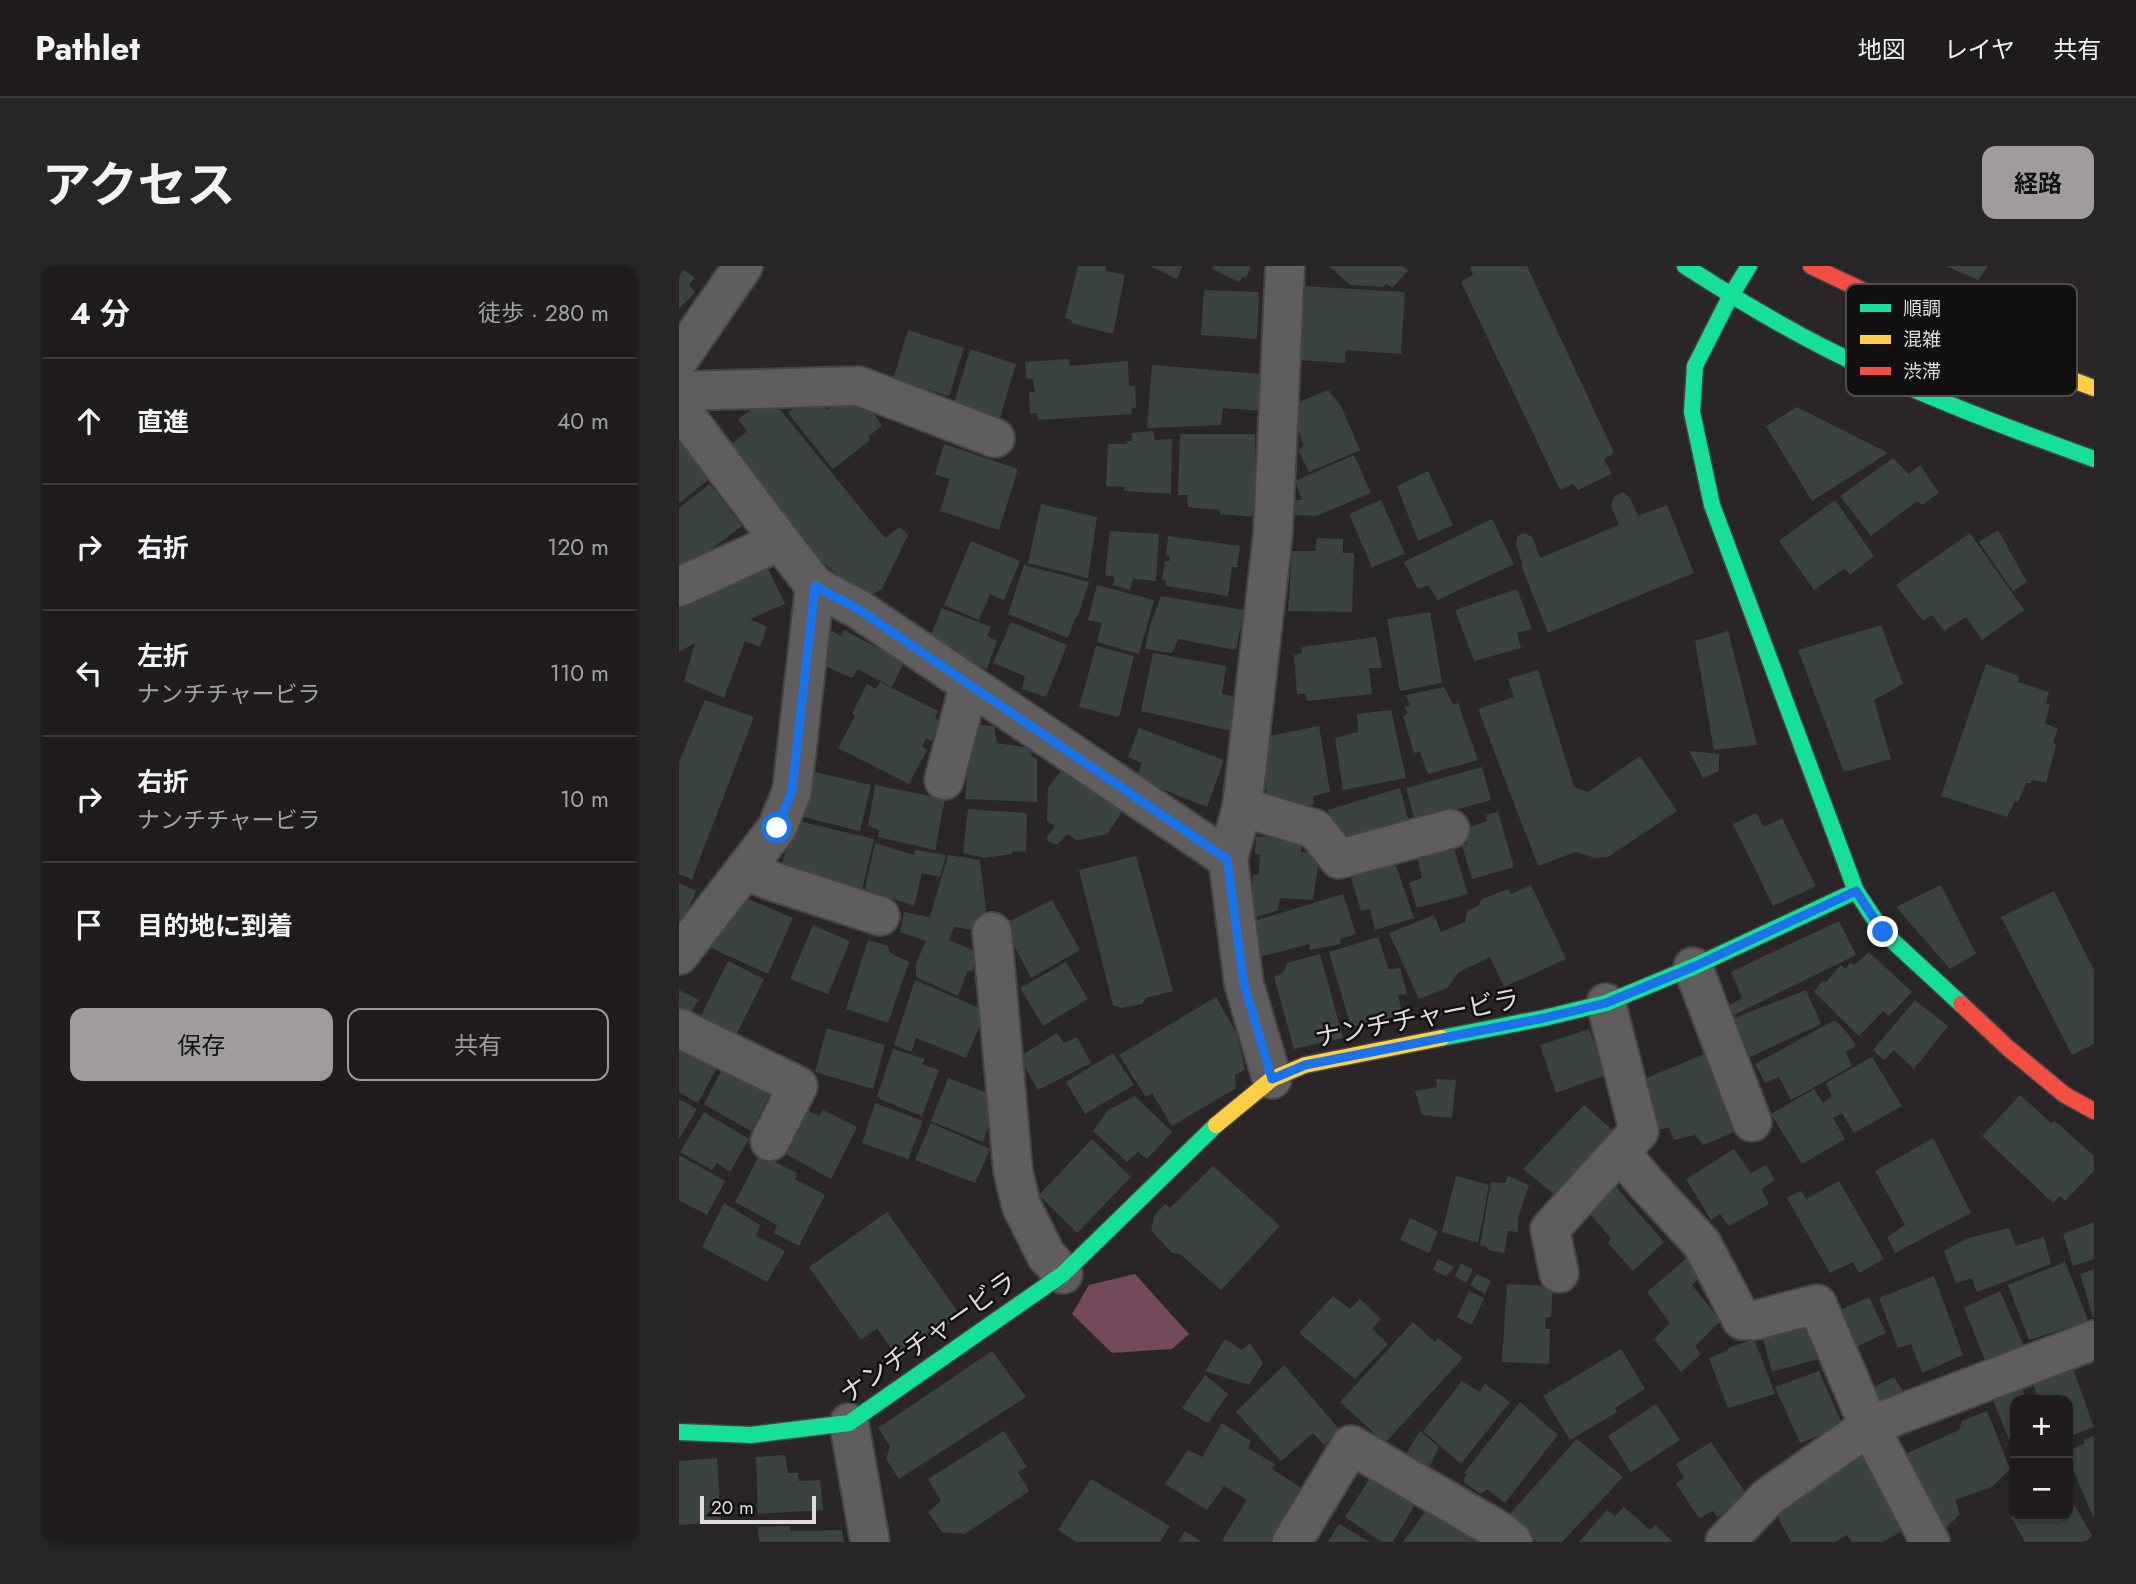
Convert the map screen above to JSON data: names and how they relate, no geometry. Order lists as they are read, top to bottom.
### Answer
{
  "streets": {
    "street": ["ナンチチャービラ"]
  },
  "legend": ["順調", "混雑", "渋滞"],
  "scale_bar": "20 m",
  "page": {
    "header": "Pathlet",
    "nav": ["地図", "レイヤ", "共有"],
    "title": "アクセス",
    "buttons": [
      "経路",
      ["保存", "共有"]
    ],
    "heading": ["4 分", "徒歩 · 280 m"],
    "list": [
      ["直進", "40 m"],
      ["右折", "120 m"],
      ["左折", "ナンチチャービラ", "110 m"],
      ["右折", "ナンチチャービラ", "10 m"],
      "目的地に到着"
    ],
    "map_buttons": ["+", "−"],
    "scale": "20 m"
  }
}
